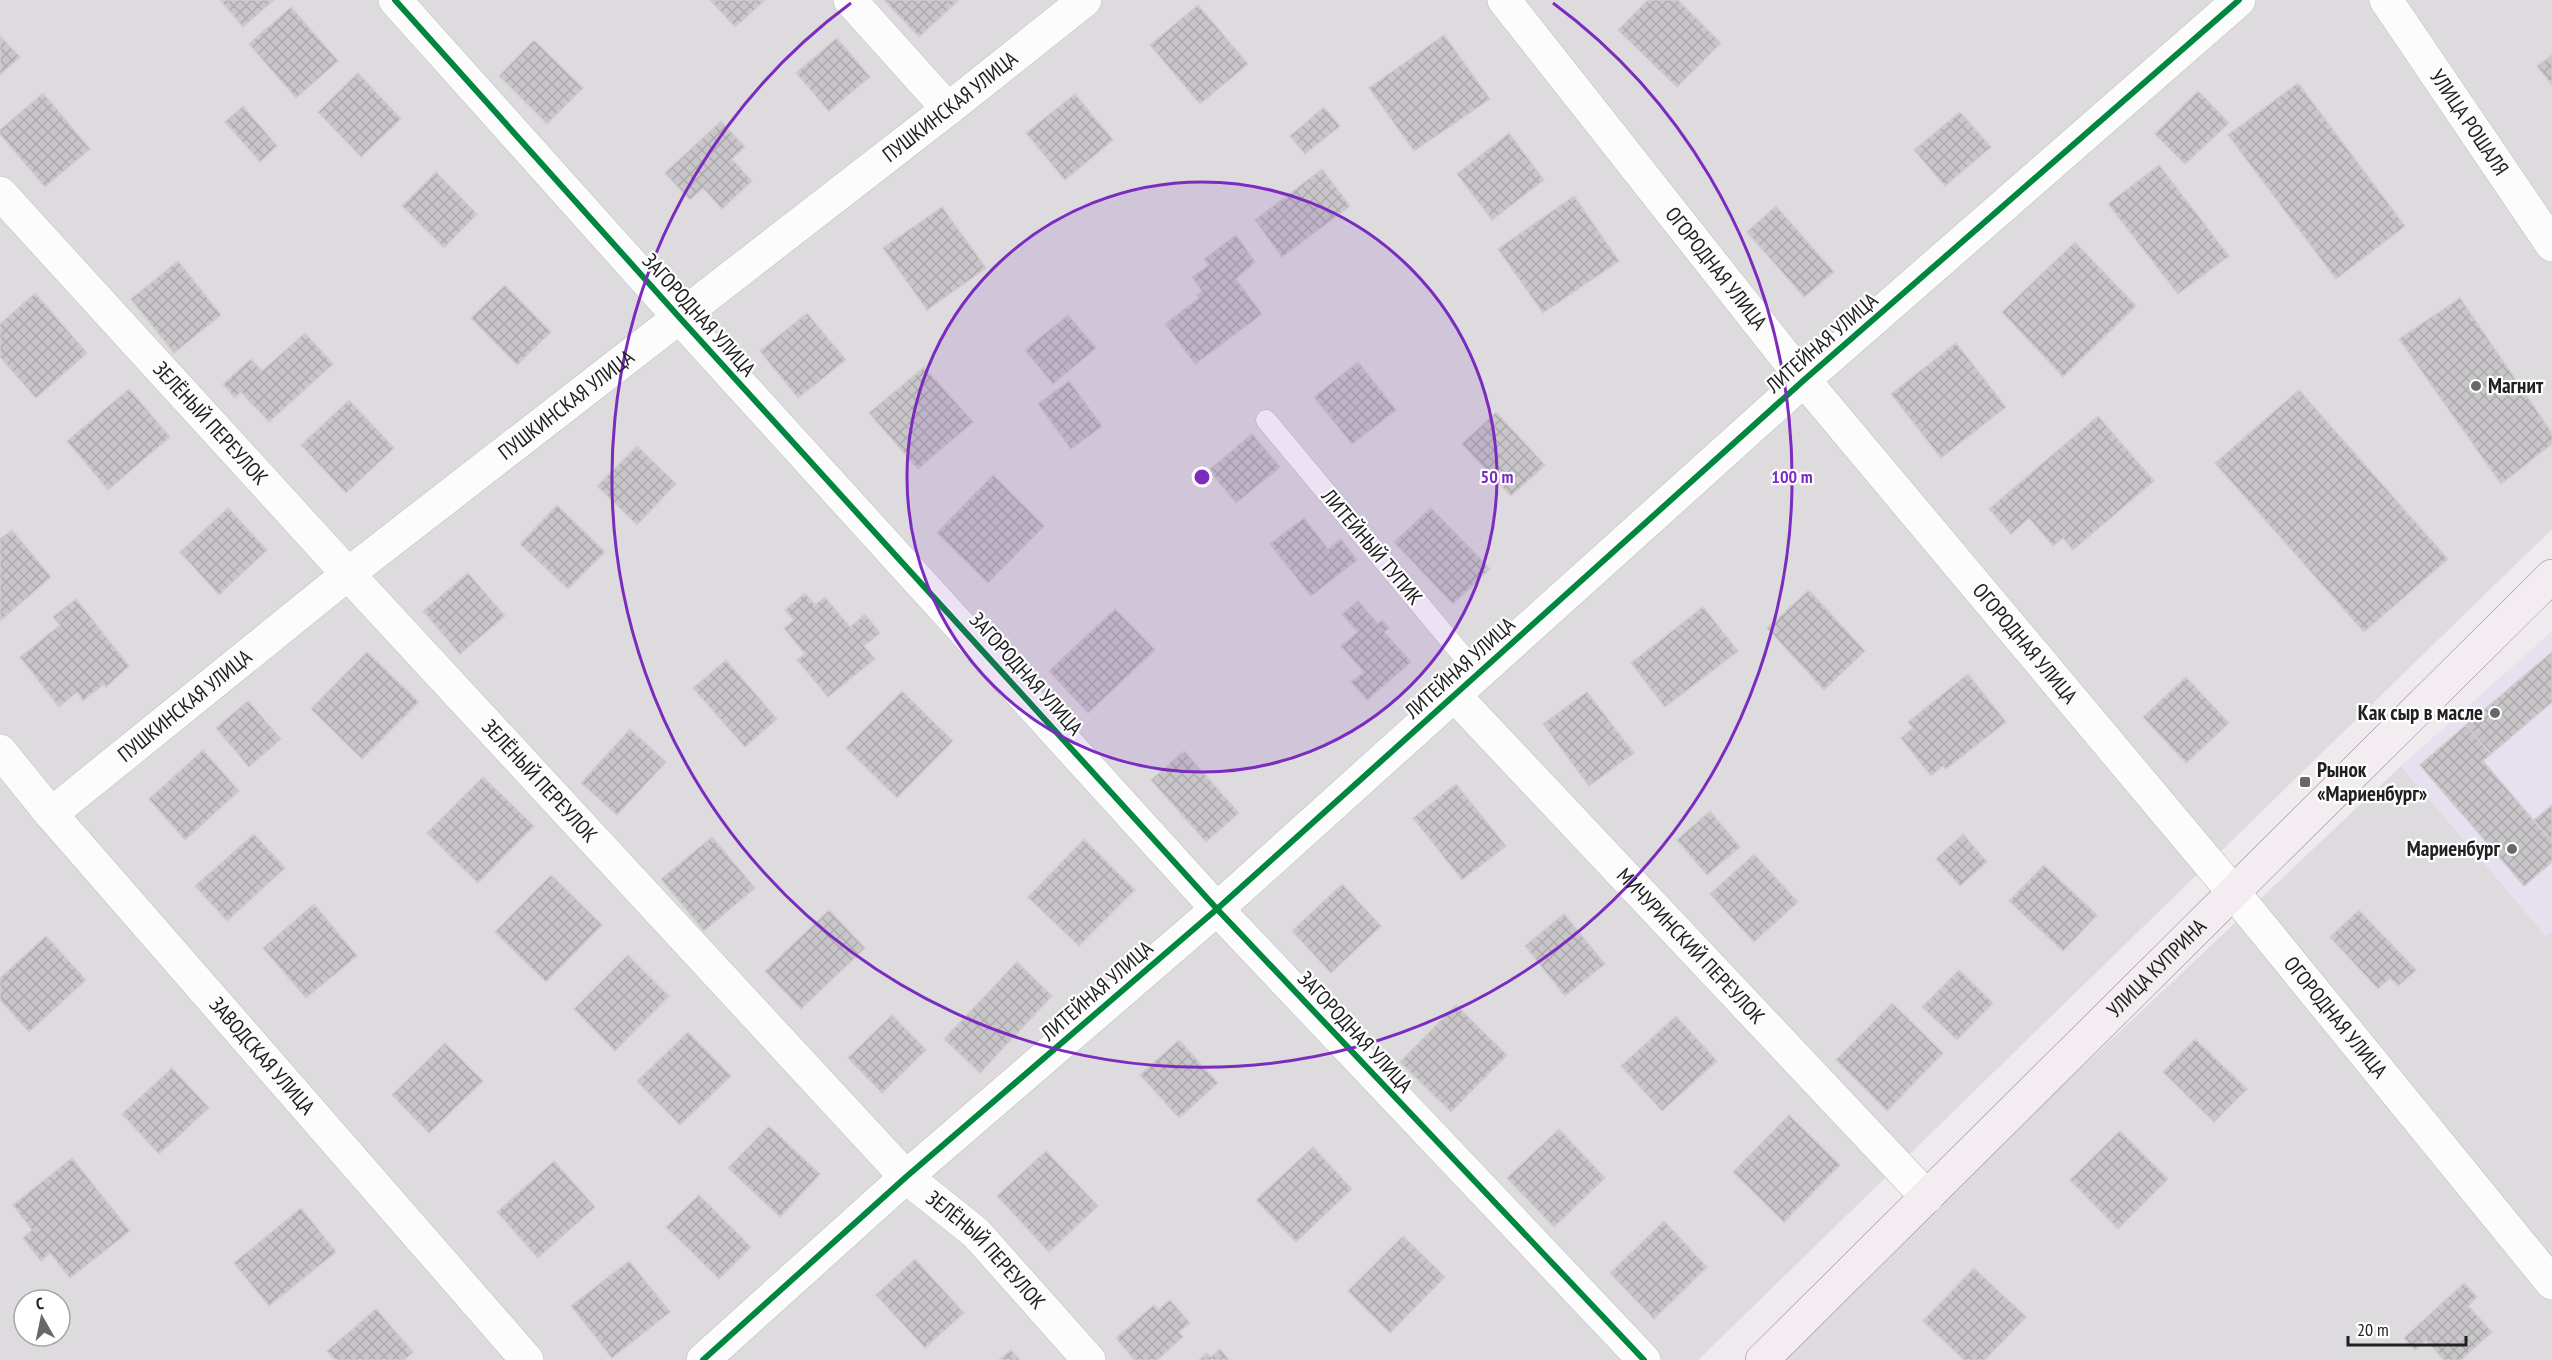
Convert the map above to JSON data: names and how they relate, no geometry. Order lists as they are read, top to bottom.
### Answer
{
  "streets": {
    "street": [
      "ПУШКИНСКАЯ УЛИЦА",
      "УЛИЦА РОШАЛЯ",
      "ОГОРОДНАЯ УЛИЦА",
      "ЗАГОРОДНАЯ УЛИЦА",
      "ЛИТЕЙНАЯ УЛИЦА",
      "ЗЕЛЁНЫЙ ПЕРЕУЛОК",
      "МИЧУРИНСКИЙ ПЕРЕУЛОК",
      "УЛИЦА КУПРИНА",
      "ЗАВОДСКАЯ УЛИЦА"
    ],
    "lane": ["ЛИТЕЙНЫЙ ТУПИК"]
  },
  "crossings": [
    ["ПУШКИНСКАЯ УЛИЦА", "ЗАГОРОДНАЯ УЛИЦА"],
    ["ПУШКИНСКАЯ УЛИЦА", "ЗЕЛЁНЫЙ ПЕРЕУЛОК"],
    ["ПУШКИНСКАЯ УЛИЦА", "ЗАВОДСКАЯ УЛИЦА"],
    ["ОГОРОДНАЯ УЛИЦА", "ЛИТЕЙНАЯ УЛИЦА"],
    ["ОГОРОДНАЯ УЛИЦА", "УЛИЦА КУПРИНА"],
    ["ЗАГОРОДНАЯ УЛИЦА", "ЛИТЕЙНАЯ УЛИЦА"],
    ["ЛИТЕЙНАЯ УЛИЦА", "ЗЕЛЁНЫЙ ПЕРЕУЛОК"],
    ["ЛИТЕЙНАЯ УЛИЦА", "ЛИТЕЙНЫЙ ТУПИК"],
    ["ЛИТЕЙНАЯ УЛИЦА", "МИЧУРИНСКИЙ ПЕРЕУЛОК"],
    ["ЛИТЕЙНЫЙ ТУПИК", "МИЧУРИНСКИЙ ПЕРЕУЛОК"],
    ["МИЧУРИНСКИЙ ПЕРЕУЛОК", "УЛИЦА КУПРИНА"]
  ],
  "places": {
    "other": ["Магнит", "Как сыр в масле", "Мариенбург"],
    "transit": ["Рынок «Мариенбург»"]
  },
  "scale_bar": "20 m",
  "north": "top",
  "rings": ["50 m", "100 m"]
}
